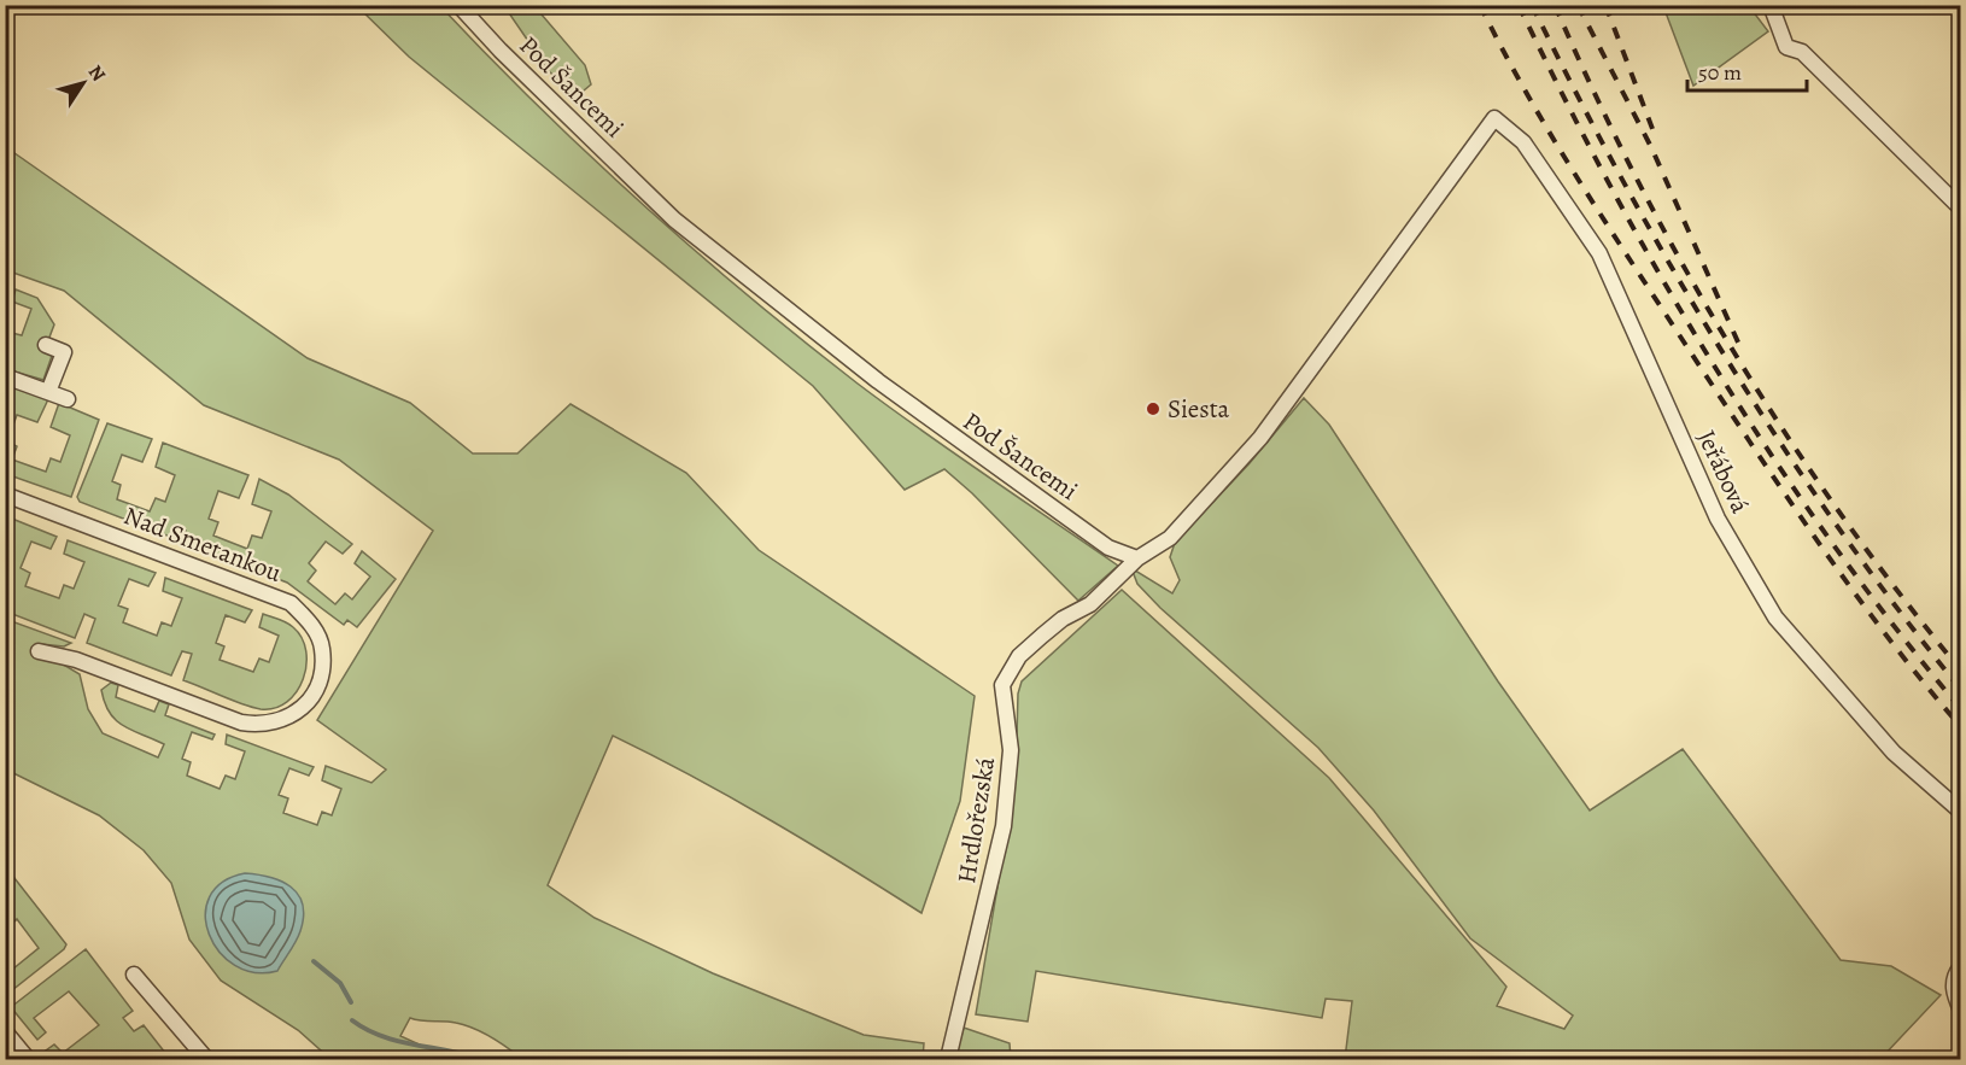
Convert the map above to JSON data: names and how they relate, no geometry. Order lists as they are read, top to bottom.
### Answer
{
  "streets": {
    "street": [
      "Pod Šancemi",
      "Jeřábová",
      "Nad Smetankou",
      "Hrdlořezská"
    ]
  },
  "crossings": [
    ["Pod Šancemi", "Jeřábová"],
    ["Pod Šancemi", "Hrdlořezská"],
    ["Jeřábová", "Hrdlořezská"]
  ],
  "places": ["Siesta"],
  "scale_bar": "50 m",
  "north": "top right"
}
